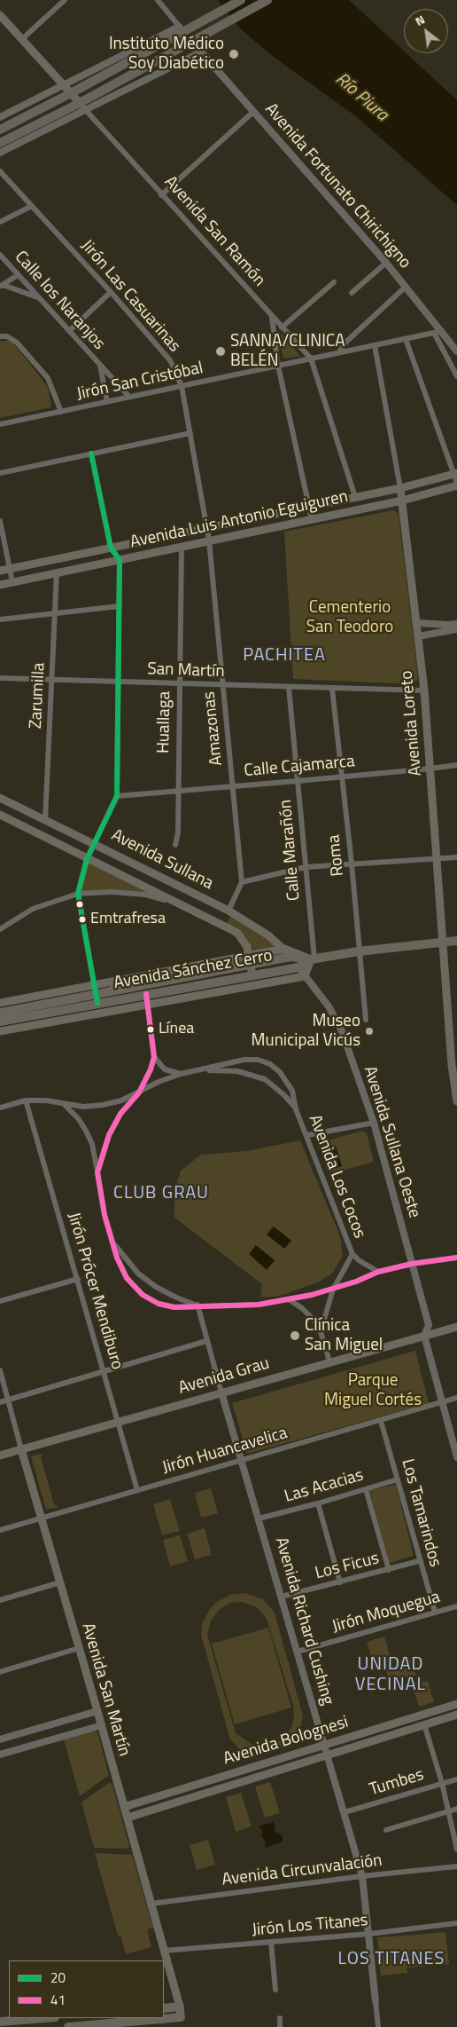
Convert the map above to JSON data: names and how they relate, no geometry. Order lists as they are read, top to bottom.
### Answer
{
  "streets": {
    "main road": [
      "Avenida San Ramón",
      "Avenida Luis Antonio Eguiguren",
      "Avenida Loreto",
      "Avenida Sullana",
      "Avenida Sánchez Cerro",
      "Avenida Grau",
      "Avenida San Martín",
      "Avenida Bolognesi"
    ],
    "street": [
      "Avenida Fortunato Chirichigno",
      "Jirón Las Casuarinas",
      "Calle los Naranjos",
      "Jirón San Cristóbal",
      "San Martín",
      "Zarumilla",
      "Huallaga",
      "Amazonas",
      "Calle Cajamarca",
      "Calle Marañón",
      "Roma",
      "Avenida Sullana Oeste",
      "Avenida Los Cocos",
      "Jirón Prócer Mendiburo",
      "Jirón Huancavelica",
      "Las Acacias",
      "Los Tamarindos",
      "Los Ficus",
      "Jirón Moquegua",
      "Avenida Richard Cushing",
      "Tumbes",
      "Avenida Circunvalación",
      "Jirón Los Titanes"
    ]
  },
  "crossings": [
    ["Avenida Fortunato Chirichigno", "Jirón San Cristóbal"],
    ["Avenida San Ramón", "Jirón San Cristóbal"],
    ["Avenida San Ramón", "Avenida Luis Antonio Eguiguren"],
    ["Jirón Las Casuarinas", "Jirón San Cristóbal"],
    ["Jirón Las Casuarinas", "Avenida Luis Antonio Eguiguren"],
    ["Jirón Las Casuarinas", "Amazonas"],
    ["Calle los Naranjos", "Jirón San Cristóbal"],
    ["Jirón San Cristóbal", "Avenida Loreto"],
    ["Avenida Luis Antonio Eguiguren", "Zarumilla"],
    ["Avenida Luis Antonio Eguiguren", "Huallaga"],
    ["Avenida Luis Antonio Eguiguren", "Avenida Loreto"],
    ["Avenida Luis Antonio Eguiguren", "Amazonas"],
    ["San Martín", "Zarumilla"],
    ["San Martín", "Huallaga"],
    ["San Martín", "Avenida Loreto"],
    ["San Martín", "Amazonas"],
    ["San Martín", "Calle Marañón"],
    ["San Martín", "Roma"],
    ["Zarumilla", "Avenida Sullana"],
    ["Huallaga", "Calle Cajamarca"],
    ["Avenida Loreto", "Calle Cajamarca"],
    ["Avenida Loreto", "Avenida Sánchez Cerro"],
    ["Amazonas", "Calle Cajamarca"],
    ["Calle Cajamarca", "Calle Marañón"],
    ["Calle Cajamarca", "Roma"],
    ["Calle Marañón", "Avenida Sánchez Cerro"],
    ["Roma", "Avenida Sánchez Cerro"],
    ["Avenida Sullana", "Avenida Sánchez Cerro"],
    ["Avenida Sullana", "Avenida Sullana Oeste"],
    ["Avenida Sánchez Cerro", "Avenida Sullana Oeste"],
    ["Avenida Sánchez Cerro", "Avenida Los Cocos"],
    ["Avenida Sullana Oeste", "Avenida Los Cocos"],
    ["Avenida Sullana Oeste", "Avenida Grau"],
    ["Avenida Los Cocos", "Avenida Richard Cushing"],
    ["Jirón Prócer Mendiburo", "Avenida Grau"],
    ["Jirón Prócer Mendiburo", "Jirón Huancavelica"],
    ["Avenida Grau", "Avenida Richard Cushing"],
    ["Avenida Grau", "Avenida San Martín"],
    ["Jirón Huancavelica", "Los Tamarindos"],
    ["Jirón Huancavelica", "Avenida Richard Cushing"],
    ["Jirón Huancavelica", "Avenida San Martín"],
    ["Las Acacias", "Los Tamarindos"],
    ["Las Acacias", "Avenida Richard Cushing"],
    ["Los Tamarindos", "Los Ficus"],
    ["Los Tamarindos", "Jirón Moquegua"],
    ["Los Ficus", "Avenida Richard Cushing"],
    ["Jirón Moquegua", "Avenida Richard Cushing"],
    ["Avenida Richard Cushing", "Avenida Bolognesi"],
    ["Avenida Richard Cushing", "Tumbes"],
    ["Avenida Richard Cushing", "Avenida Circunvalación"],
    ["Avenida Richard Cushing", "Jirón Los Titanes"],
    ["Avenida San Martín", "Avenida Bolognesi"],
    ["Avenida San Martín", "Avenida Circunvalación"],
    ["Avenida San Martín", "Jirón Los Titanes"]
  ],
  "districts": [
    "PACHITEA",
    "CLUB GRAU",
    "UNIDAD VECINAL",
    "LOS TITANES"
  ],
  "water": ["Río Piura"],
  "parks": ["Cementerio San Teodoro", "Parque Miguel Cortés"],
  "places": [
    "Instituto Médico Soy Diabético",
    "SANNA/CLINICA BELÉN",
    "Emtrafresa",
    "Línea",
    "Museo Municipal Vicús",
    "Clínica San Miguel"
  ],
  "lines": ["transit line 20", "transit line 41"],
  "legend": ["20", "41"],
  "north": "top left"
}
